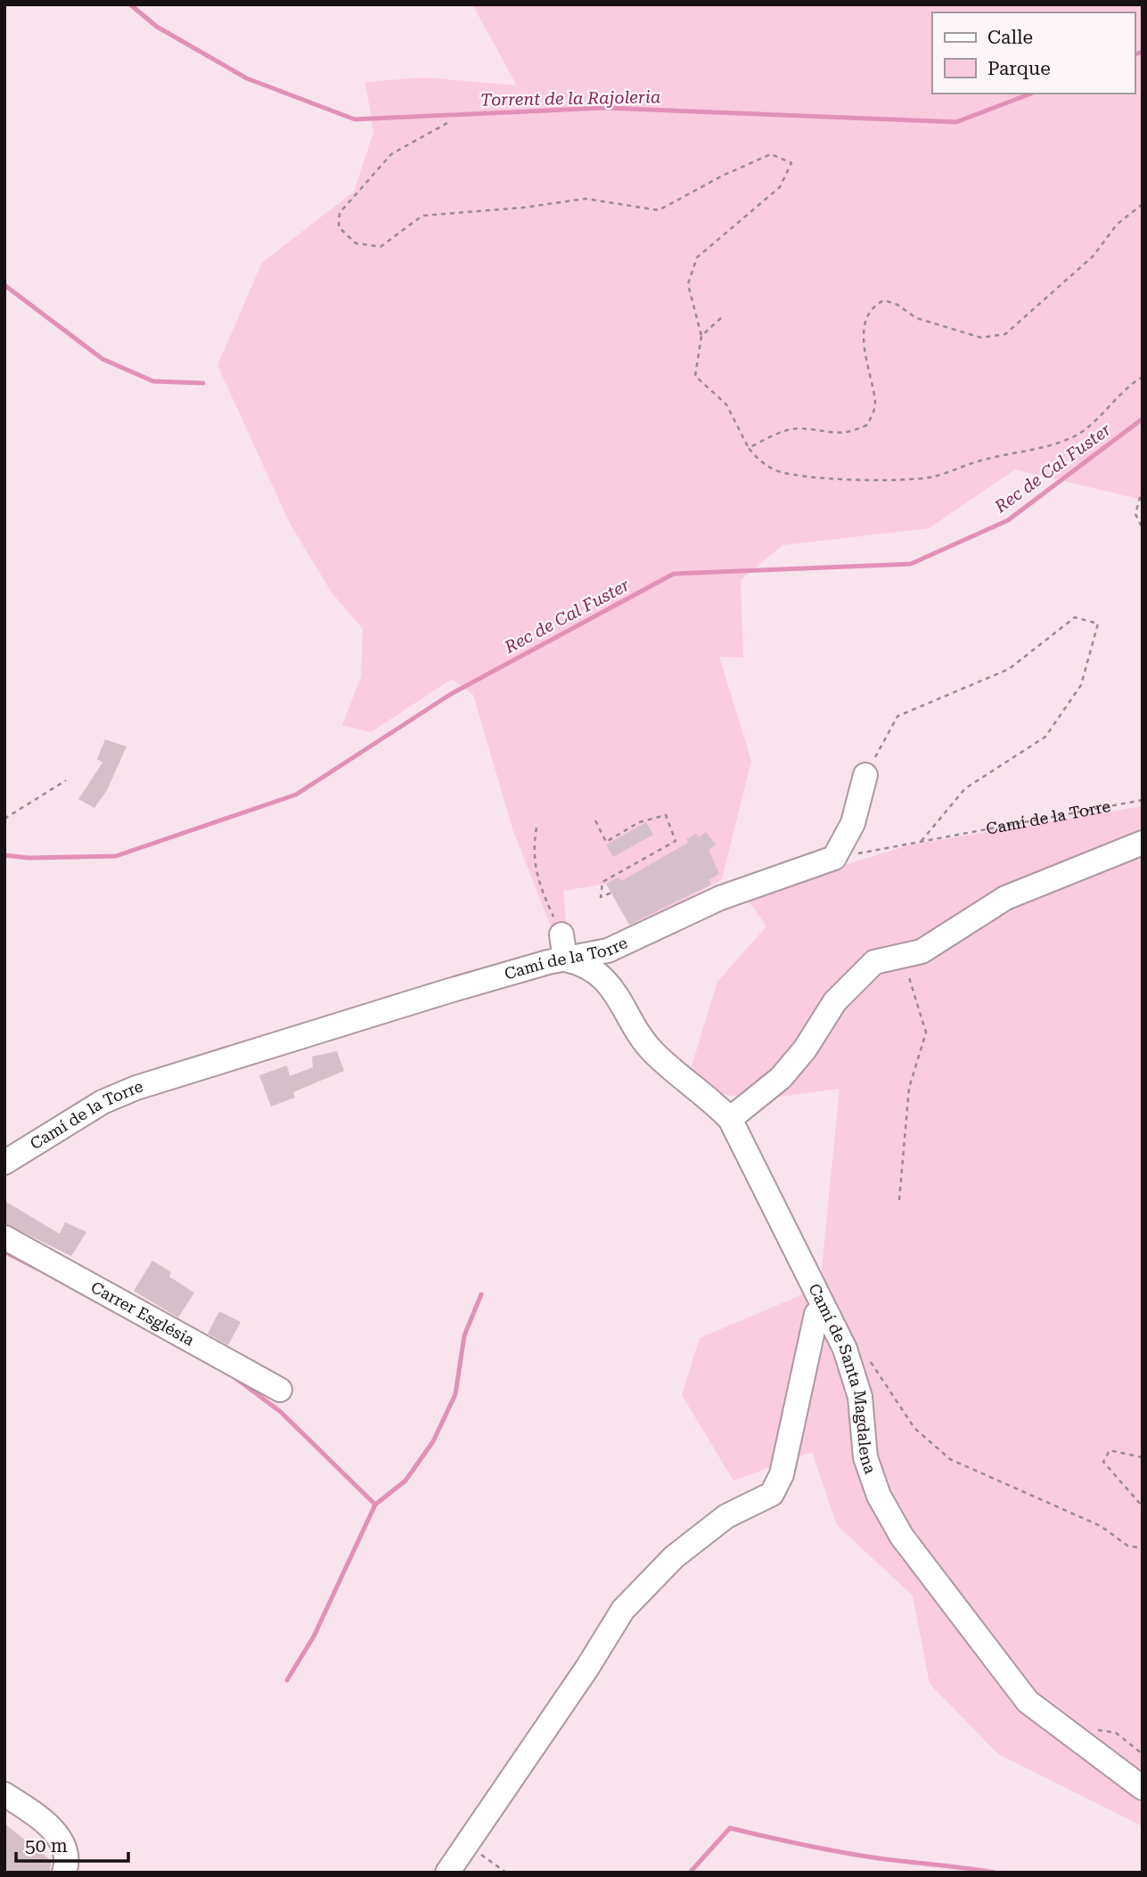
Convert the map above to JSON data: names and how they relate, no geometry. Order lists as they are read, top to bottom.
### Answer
{
  "streets": {
    "street": ["Camí de la Torre", "Carrer Església", "Camí de Santa Magdalena"]
  },
  "crossings": [
    ["Camí de la Torre", "Camí de Santa Magdalena"]
  ],
  "water": ["Torrent de la Rajoleria", "Rec de Cal Fuster"],
  "legend": ["Calle", "Parque"],
  "scale_bar": "50 m"
}
